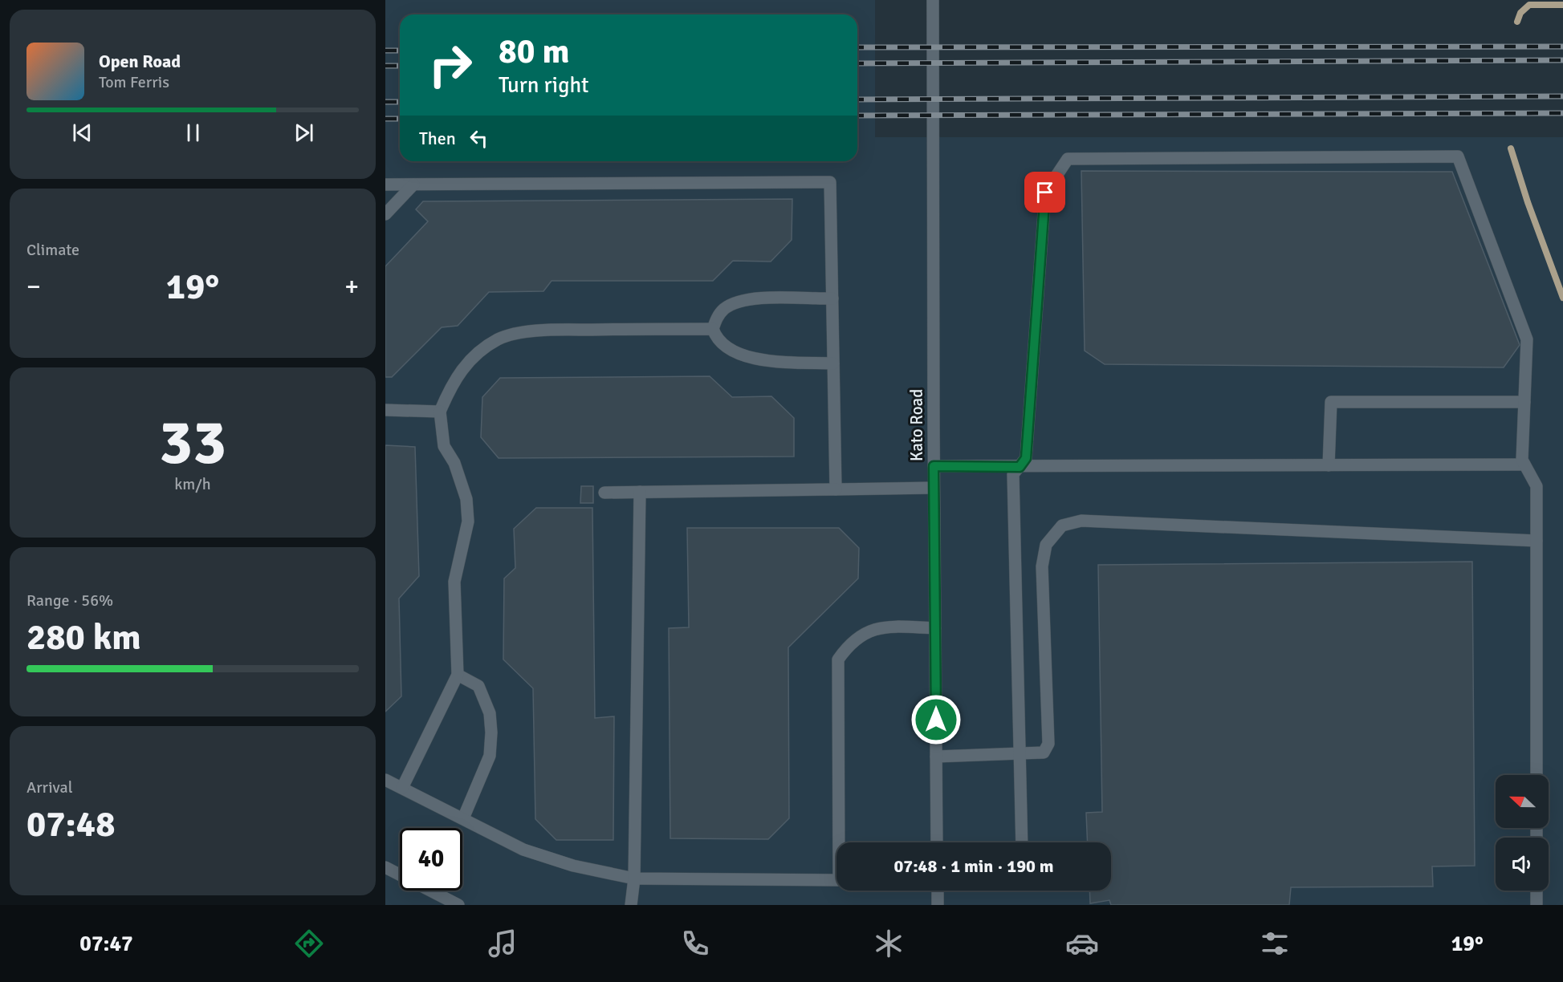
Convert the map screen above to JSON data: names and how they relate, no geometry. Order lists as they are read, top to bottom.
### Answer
{
  "streets": {
    "street": ["Kato Road"]
  },
  "north": "left",
  "page": {
    "turn": ["80 m", "Turn right"],
    "song": ["Open Road", "Tom Ferris"],
    "then": "Then",
    "tile": [
      "Climate",
      ["33", "km/h"],
      ["Range · 56%", "280 km"],
      ["Arrival", "07:48"]
    ],
    "heat": ["−", "19°", "+"],
    "limit": "40",
    "trip": "07:48 · 1 min · 190 m",
    "tabs": ["07:47", "19°"]
  }
}
